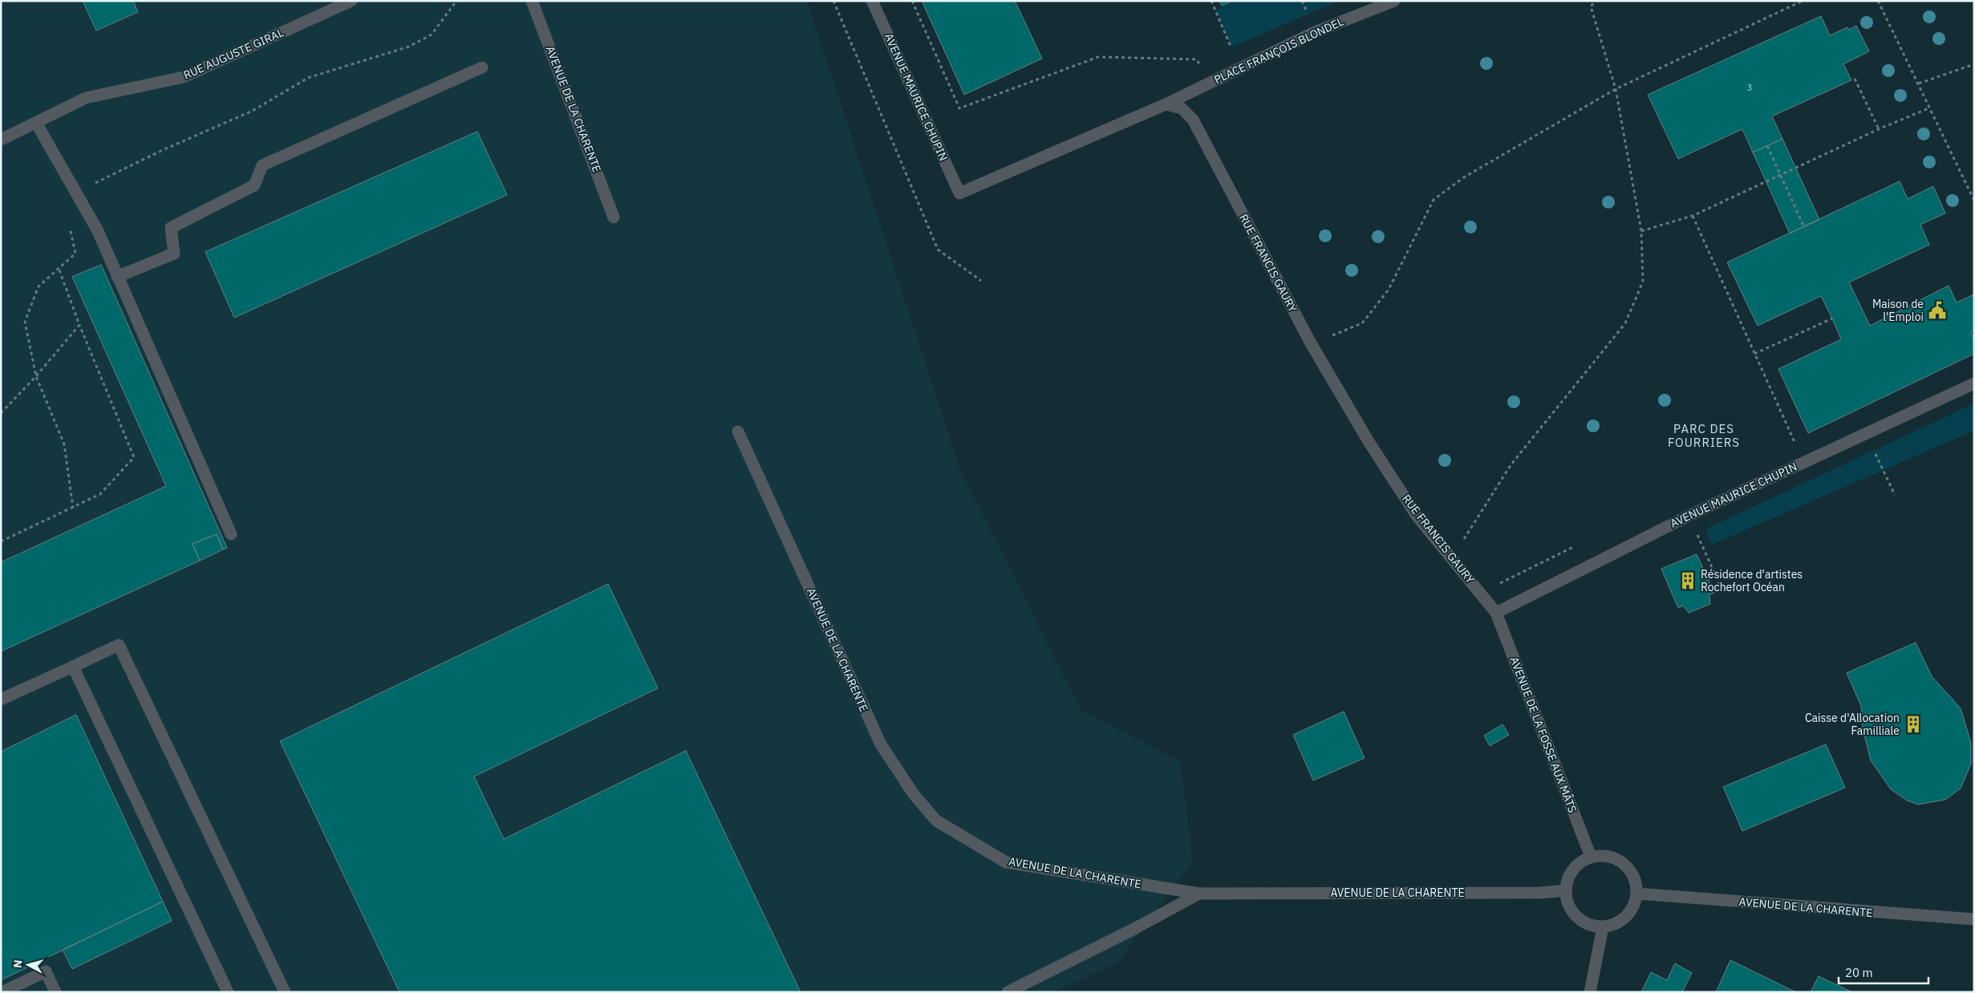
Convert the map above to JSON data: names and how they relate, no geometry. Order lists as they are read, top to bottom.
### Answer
{
  "streets": {
    "street": [
      "PLACE FRANÇOIS BLONDEL",
      "RUE AUGUSTE GIRAL",
      "AVENUE MAURICE CHUPIN",
      "AVENUE DE LA CHARENTE",
      "RUE FRANCIS GAURY",
      "AVENUE DE LA FOSSE AUX MÂTS"
    ]
  },
  "crossings": [
    ["PLACE FRANÇOIS BLONDEL", "AVENUE MAURICE CHUPIN"],
    ["PLACE FRANÇOIS BLONDEL", "RUE FRANCIS GAURY"],
    ["AVENUE MAURICE CHUPIN", "RUE FRANCIS GAURY"],
    ["AVENUE MAURICE CHUPIN", "AVENUE DE LA FOSSE AUX MÂTS"],
    ["AVENUE DE LA CHARENTE", "AVENUE DE LA FOSSE AUX MÂTS"],
    ["RUE FRANCIS GAURY", "AVENUE DE LA FOSSE AUX MÂTS"]
  ],
  "districts": ["PARC DES FOURRIERS"],
  "places": {
    "public building": ["Maison de l'Emploi"],
    "building": ["Résidence d'artistes Rochefort Océan", "Caisse d'Allocation Familliale"]
  },
  "house_numbers": ["3"],
  "scale_bar": "20 m",
  "north": "left"
}
